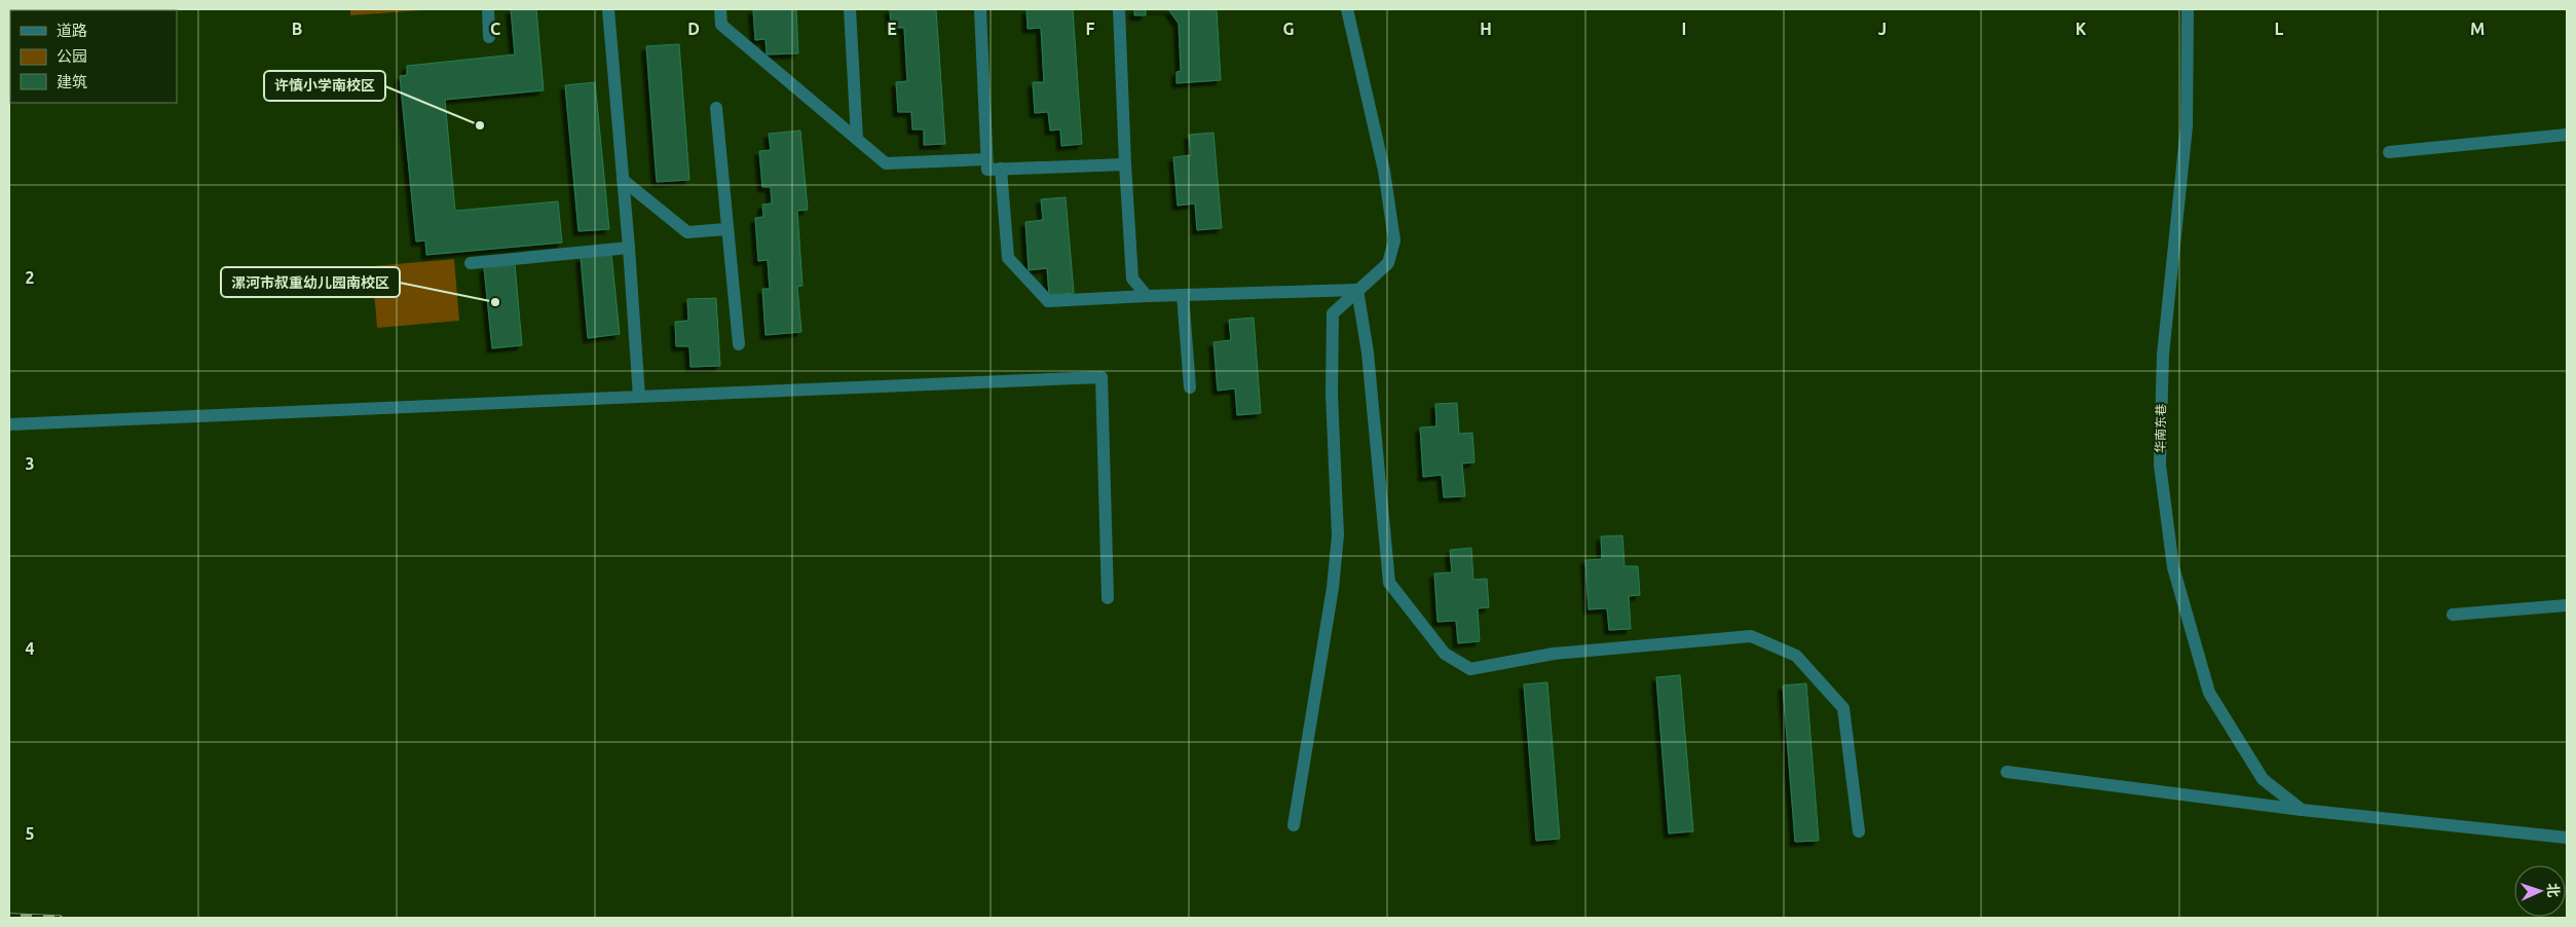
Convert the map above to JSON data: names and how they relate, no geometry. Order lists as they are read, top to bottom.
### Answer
{
  "streets": {
    "street": ["华南东巷"]
  },
  "places": ["许慎小学南校区", "漯河市叔重幼儿园南校区"],
  "legend": ["道路", "公园", "建筑"],
  "north": "right",
  "grid": {
    "columns": [
      "B",
      "C",
      "D",
      "E",
      "F",
      "G",
      "H",
      "I",
      "J",
      "K",
      "L",
      "M"
    ],
    "rows": [
      "2",
      "3",
      "4",
      "5"
    ]
  }
}
